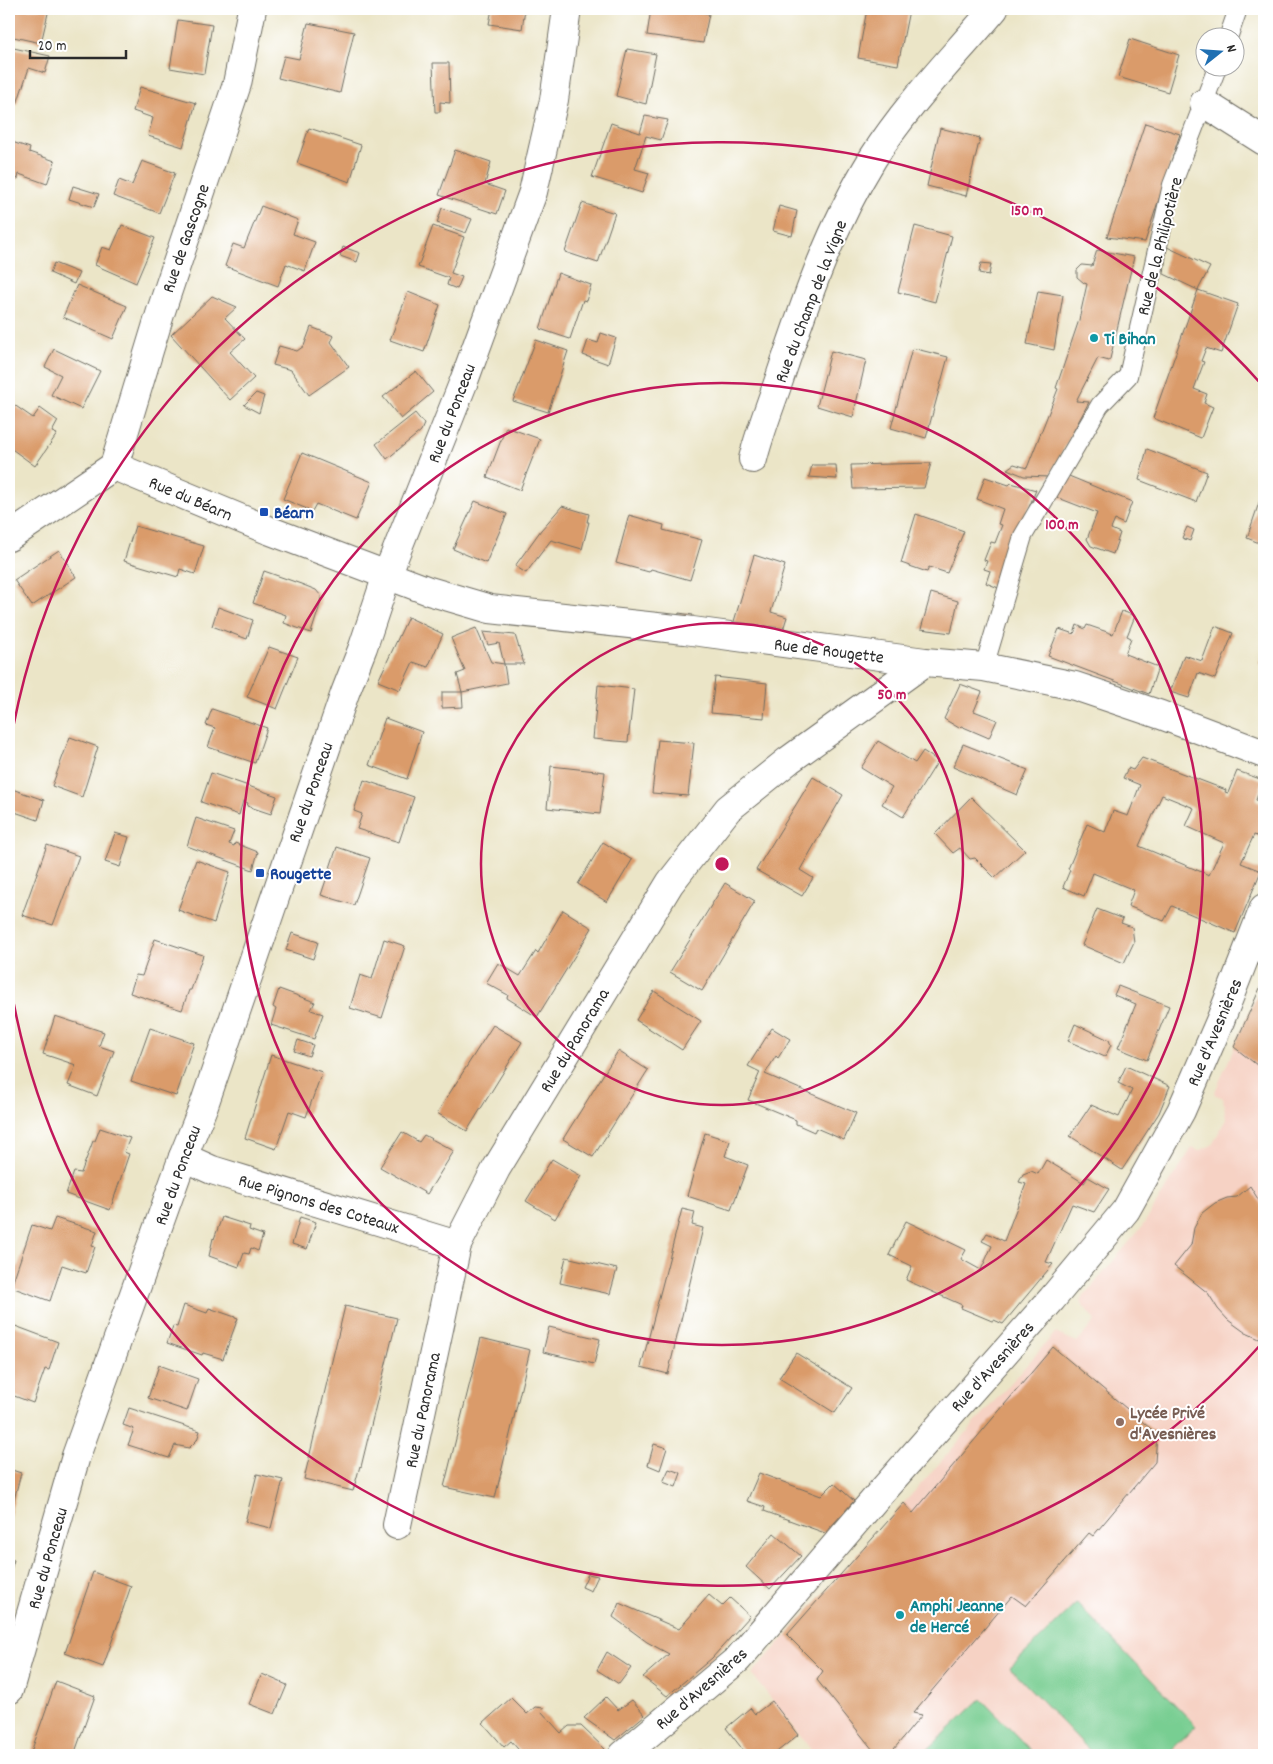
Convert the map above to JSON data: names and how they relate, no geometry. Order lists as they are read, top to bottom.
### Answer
{
  "streets": {
    "street": [
      "Rue de Gascogne",
      "Rue du Champ de la Vigne",
      "Rue du Ponceau",
      "Rue du Béarn",
      "Rue de Rougette",
      "Rue d'Avesnières",
      "Rue du Panorama",
      "Rue Pignons des Coteaux"
    ],
    "lane": ["Rue de la Philipotière"]
  },
  "crossings": [
    ["Rue de Gascogne", "Rue du Béarn"],
    ["Rue de la Philipotière", "Rue de Rougette"],
    ["Rue du Ponceau", "Rue du Béarn"],
    ["Rue du Ponceau", "Rue de Rougette"],
    ["Rue du Ponceau", "Rue Pignons des Coteaux"],
    ["Rue du Béarn", "Rue de Rougette"],
    ["Rue de Rougette", "Rue du Panorama"],
    ["Rue du Panorama", "Rue Pignons des Coteaux"]
  ],
  "places": {
    "other": ["Ti Bihan", "Lycée Privé d'Avesnières", "Amphi Jeanne de Hercé"],
    "transit": ["Béarn", "Rougette"]
  },
  "scale_bar": "20 m",
  "north": "right",
  "rings": ["150 m", "100 m", "50 m"]
}
